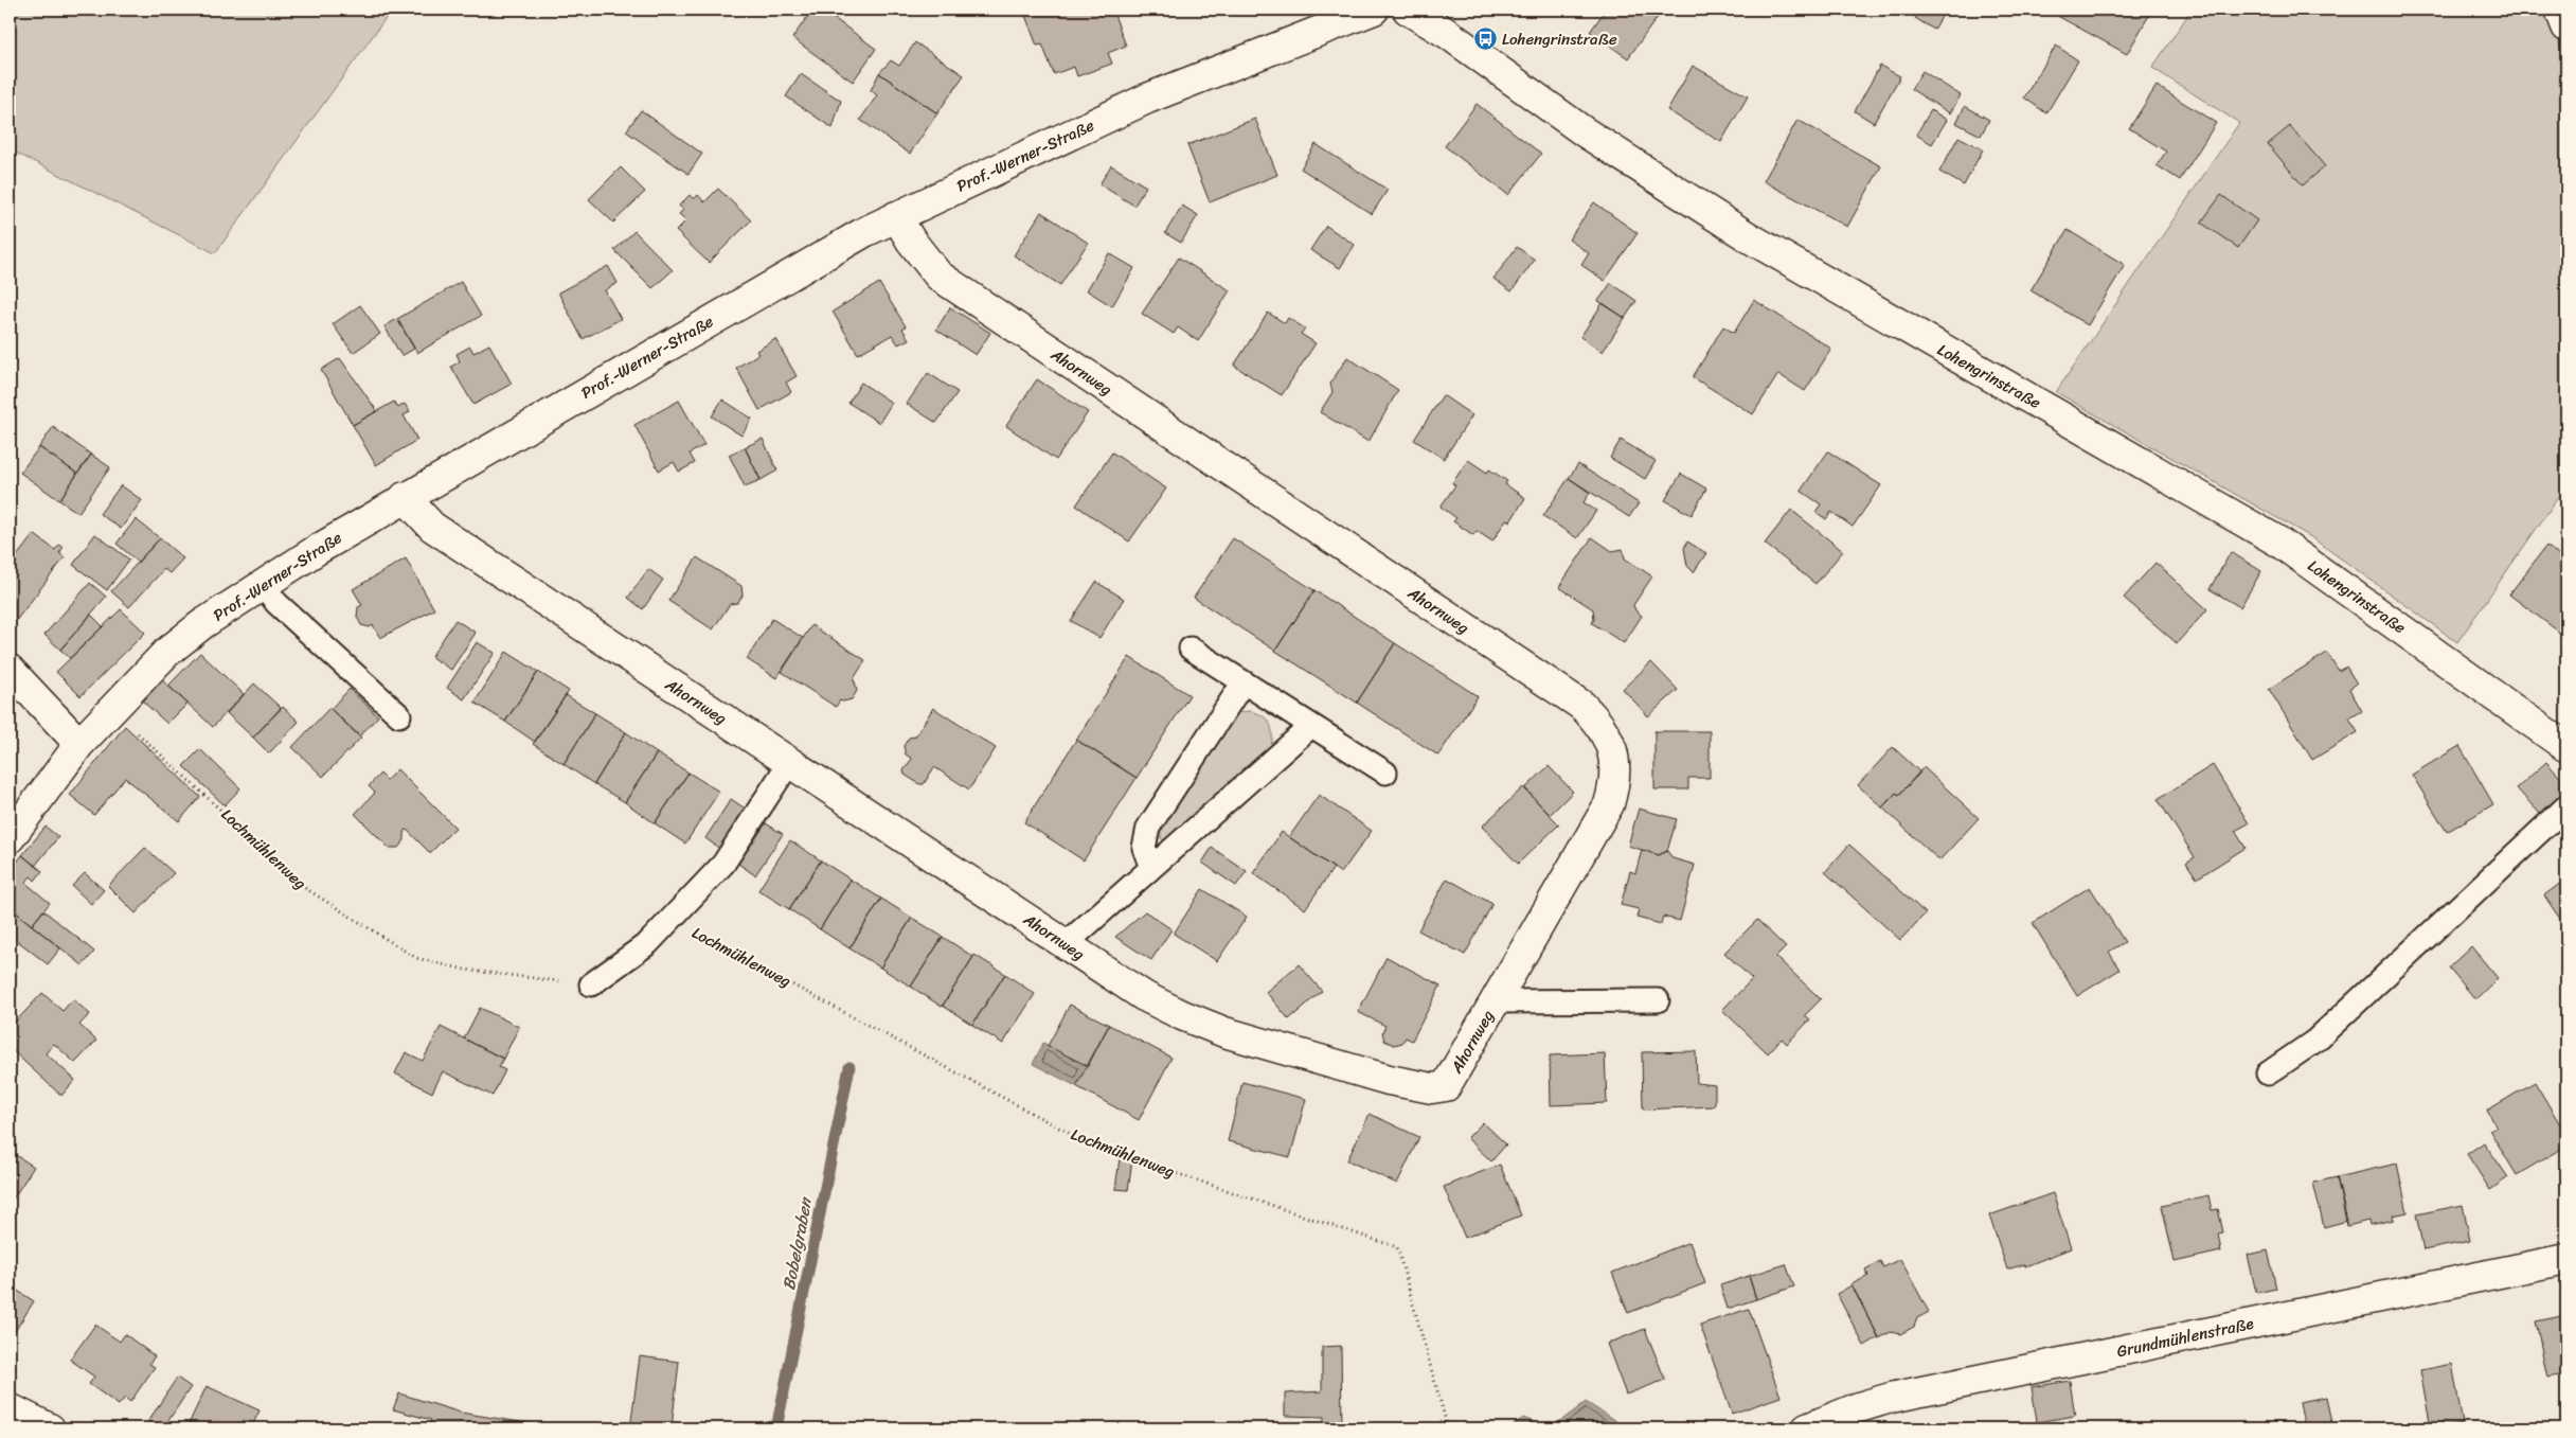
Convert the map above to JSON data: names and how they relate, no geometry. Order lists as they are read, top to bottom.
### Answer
{
  "streets": {
    "street": [
      "Prof.-Werner-Straße",
      "Ahornweg",
      "Lohengrinstraße",
      "Grundmühlenstraße"
    ],
    "path": ["Lochmühlenweg"]
  },
  "crossings": [
    ["Prof.-Werner-Straße", "Ahornweg"],
    ["Prof.-Werner-Straße", "Lochmühlenweg"]
  ],
  "water": ["Bobelgraben"],
  "places": {
    "bus stop": ["Lohengrinstraße"]
  }
}
